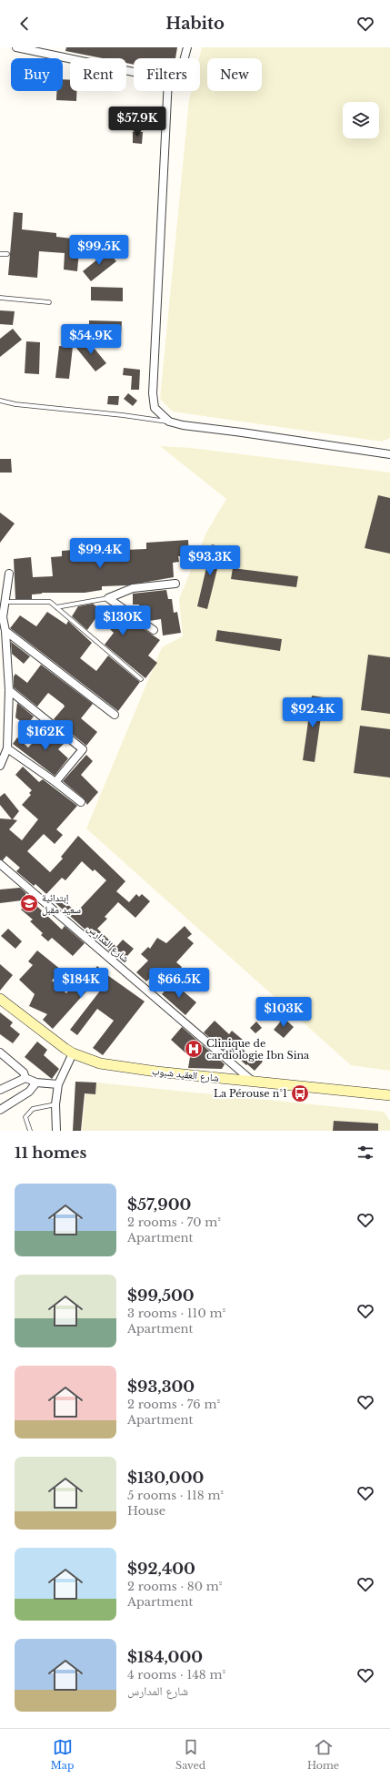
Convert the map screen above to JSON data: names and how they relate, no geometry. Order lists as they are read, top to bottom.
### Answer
{
  "streets": {
    "main road": ["شارع العقيد شبوب"],
    "street": ["شارع المدارس"]
  },
  "crossings": [
    ["شارع المدارس", "شارع العقيد شبوب"]
  ],
  "places": {
    "school or university": ["إبتدائية سعيد مقبل"],
    "hospital": ["Clinique de cardiologie Ibn Sina"],
    "bus stop": ["La Pérouse n°1"]
  },
  "page": {
    "header": "Habito",
    "chip": [
      "Buy",
      "Rent",
      "Filters",
      "New"
    ],
    "price": [
      "$57.9K",
      "$99.5K",
      "$54.9K",
      "$99.4K",
      "$93.3K",
      "$130K",
      "$92.4K",
      "$162K",
      "$184K",
      "$66.5K",
      "$103K"
    ],
    "heading": "11 homes",
    "list": [
      {
        "name": "$57,900",
        "note": "2 rooms · 70 m² · Apartment"
      },
      {
        "name": "$99,500",
        "note": "3 rooms · 110 m² · Apartment"
      },
      {
        "name": "$93,300",
        "note": "2 rooms · 76 m² · Apartment"
      },
      {
        "name": "$130,000",
        "note": "5 rooms · 118 m² · House"
      },
      {
        "name": "$92,400",
        "note": "2 rooms · 80 m² · Apartment"
      },
      {
        "name": "$184,000",
        "note": "4 rooms · 148 m² · شارع المدارس"
      }
    ],
    "tabs": ["Map", "Saved", "Home"]
  }
}
